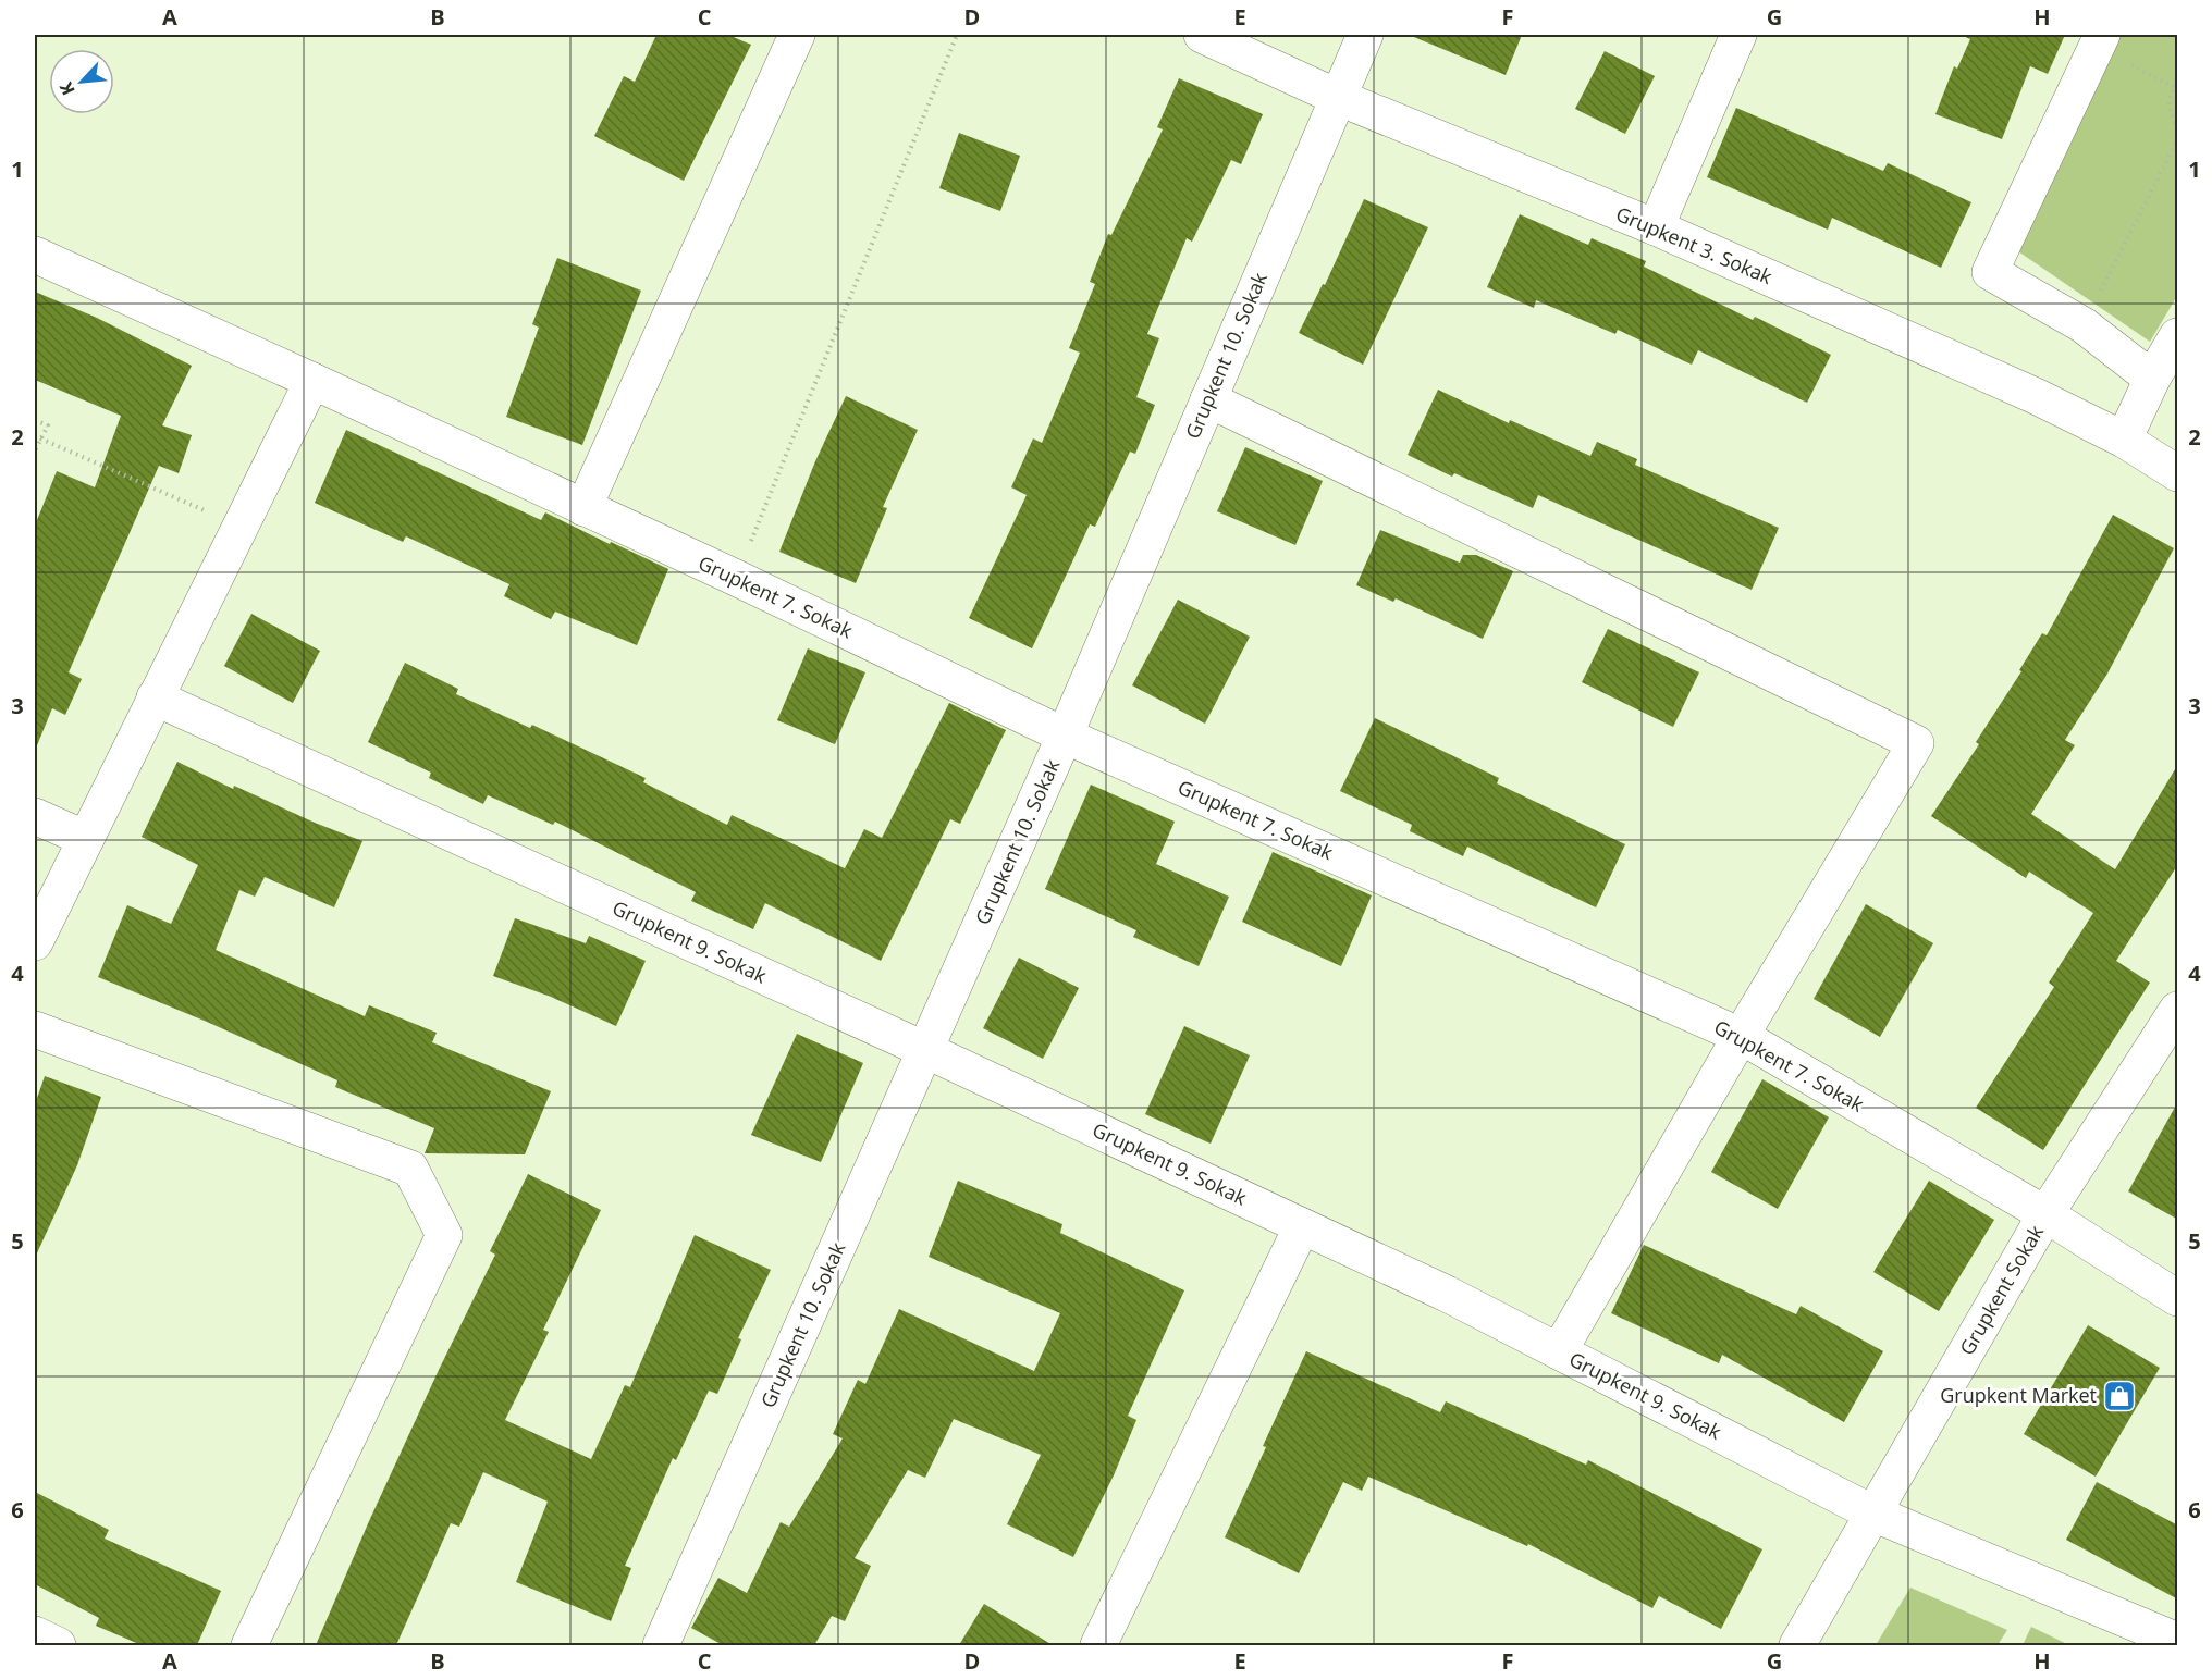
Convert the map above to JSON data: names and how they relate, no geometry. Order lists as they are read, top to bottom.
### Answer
{
  "streets": {
    "street": [
      "Grupkent 3. Sokak",
      "Grupkent 10. Sokak",
      "Grupkent 7. Sokak",
      "Grupkent 9. Sokak",
      "Grupkent Sokak"
    ]
  },
  "crossings": [
    ["Grupkent 3. Sokak", "Grupkent 10. Sokak"],
    ["Grupkent 10. Sokak", "Grupkent 7. Sokak"],
    ["Grupkent 10. Sokak", "Grupkent 9. Sokak"],
    ["Grupkent 7. Sokak", "Grupkent Sokak"],
    ["Grupkent 9. Sokak", "Grupkent Sokak"]
  ],
  "places": {
    "shop": ["Grupkent Market"]
  },
  "north": "bottom left",
  "grid": {
    "columns": [
      "A",
      "B",
      "C",
      "D",
      "E",
      "F",
      "G",
      "H"
    ],
    "rows": [
      "1",
      "2",
      "3",
      "4",
      "5",
      "6"
    ]
  }
}
